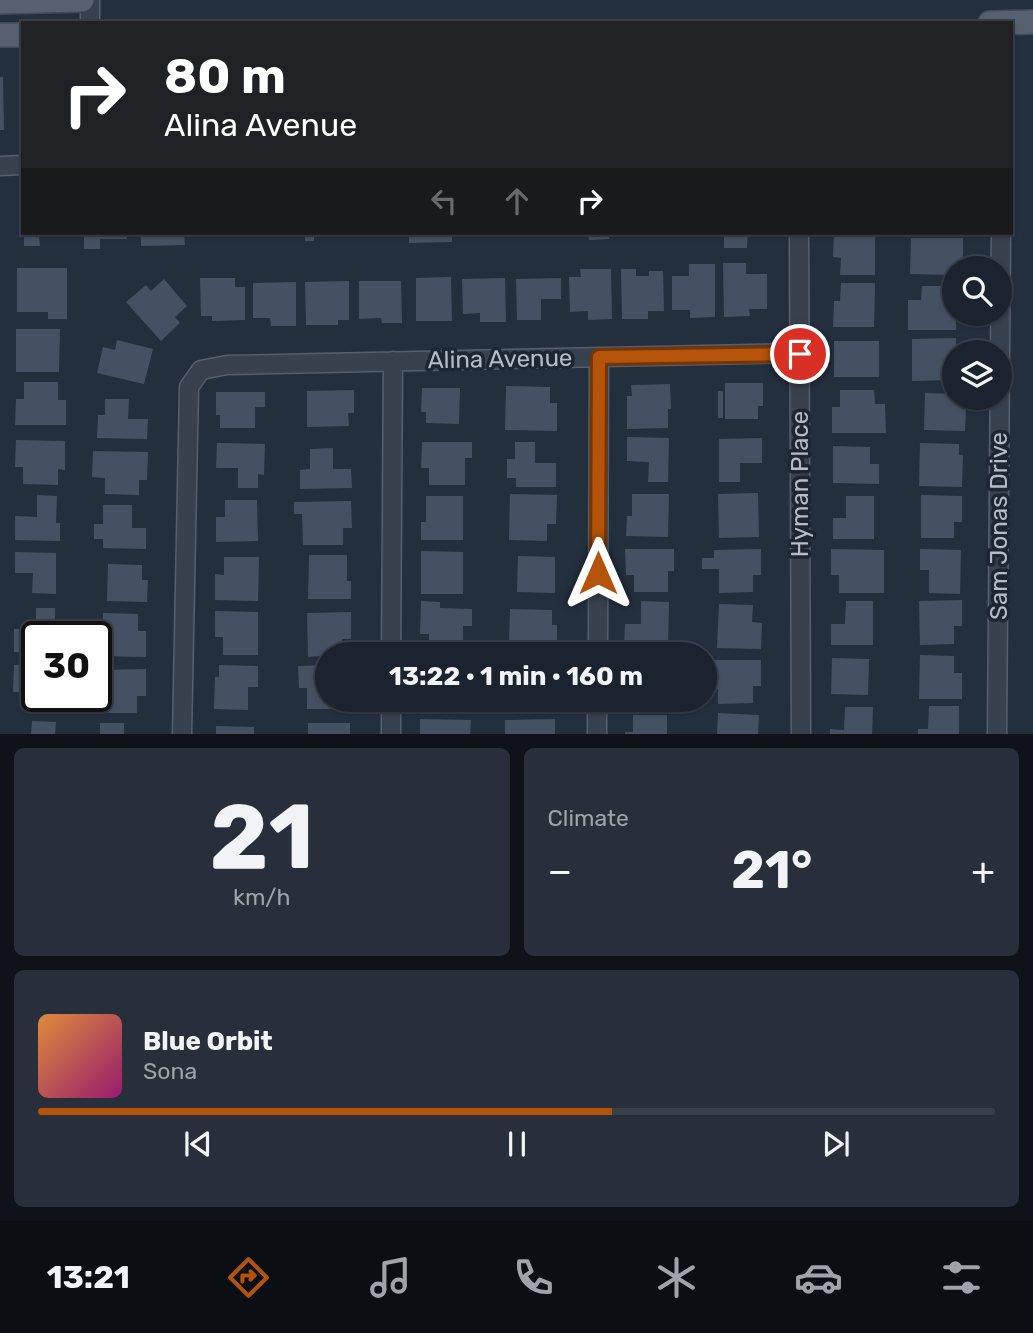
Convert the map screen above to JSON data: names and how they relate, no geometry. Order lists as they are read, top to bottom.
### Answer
{
  "streets": {
    "street": ["Alina Avenue", "Hyman Place", "Sam Jonas Drive"]
  },
  "crossings": [
    ["Alina Avenue", "Hyman Place"]
  ],
  "page": {
    "turn": ["80 m", "Alina Avenue"],
    "limit": "30",
    "trip": "13:22 · 1 min · 160 m",
    "tile": [
      ["21", "km/h"],
      "Climate"
    ],
    "heat": ["−", "21°", "+"],
    "song": ["Blue Orbit", "Sona"],
    "tabs": "13:21"
  }
}
